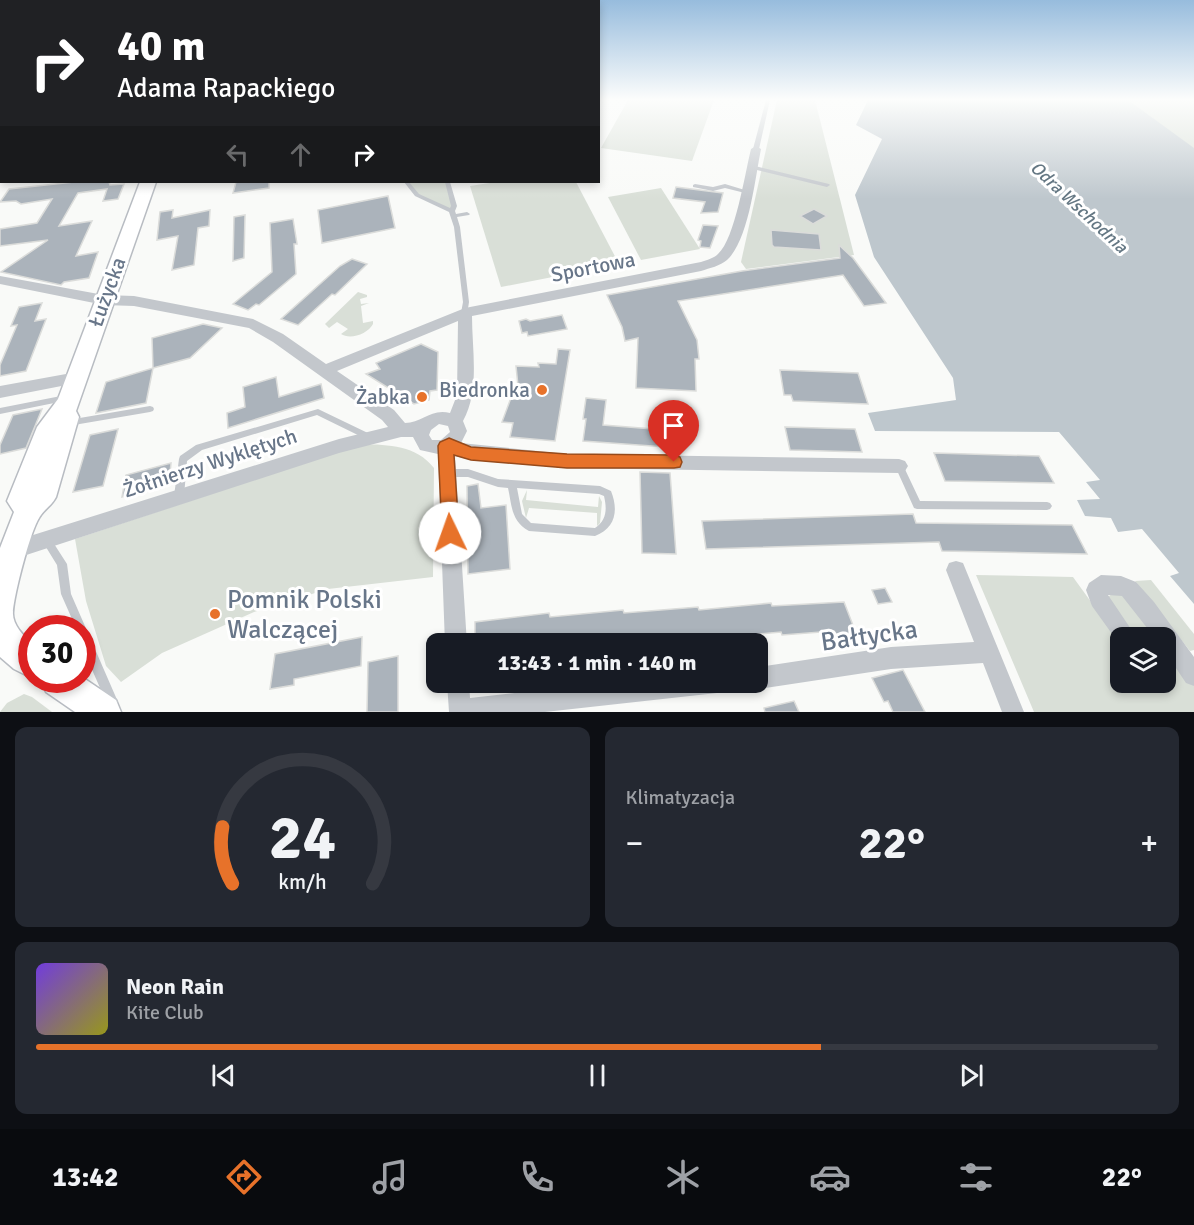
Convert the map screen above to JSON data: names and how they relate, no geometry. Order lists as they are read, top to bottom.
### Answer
{
  "streets": {
    "street": [
      "Sportowa",
      "Łużycka",
      "Żołnierzy Wyklętych",
      "Bałtycka"
    ]
  },
  "crossings": [
    ["Łużycka", "Żołnierzy Wyklętych"]
  ],
  "water": ["Odra Wschodnia"],
  "places": ["Biedronka", "Żabka", "Pomnik Polski Walczącej"],
  "page": {
    "turn": ["40 m", "Adama Rapackiego"],
    "limit": "30",
    "trip": "13:43 · 1 min · 140 m",
    "tile": "Klimatyzacja",
    "heat": ["−", "22°", "+"],
    "song": ["Neon Rain", "Kite Club"],
    "tabs": ["13:42", "22°"],
    "gauge": ["24", "km/h"]
  }
}
